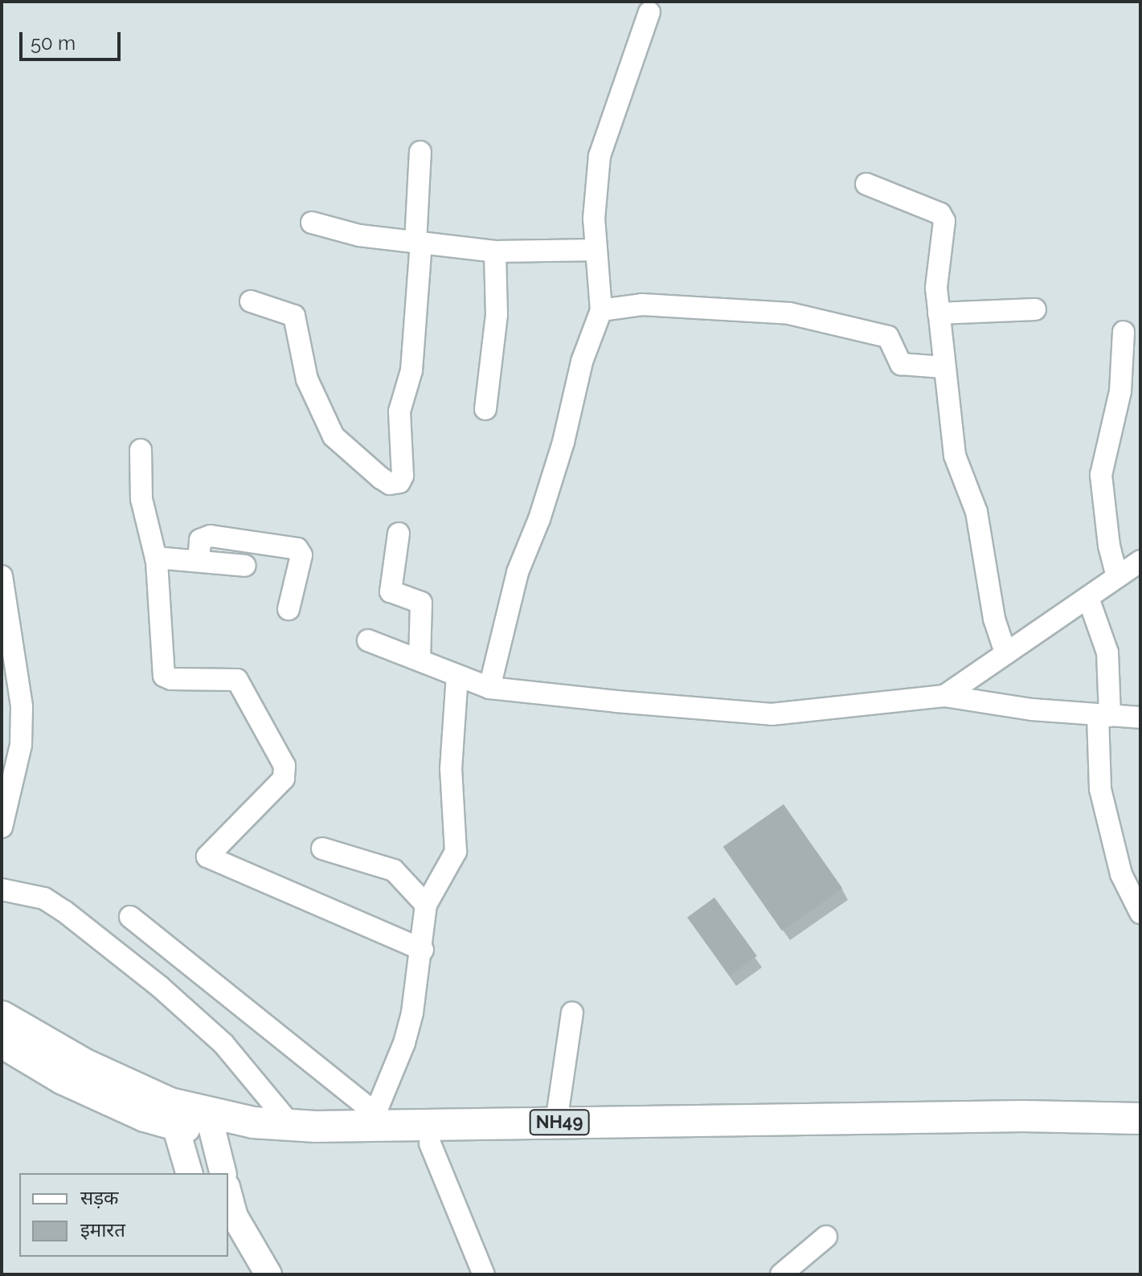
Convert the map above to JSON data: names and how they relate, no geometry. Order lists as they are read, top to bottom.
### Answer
{
  "streets": {
    "highway": ["NH49"]
  },
  "legend": ["सड़क", "इमारत"],
  "scale_bar": "50 m"
}
